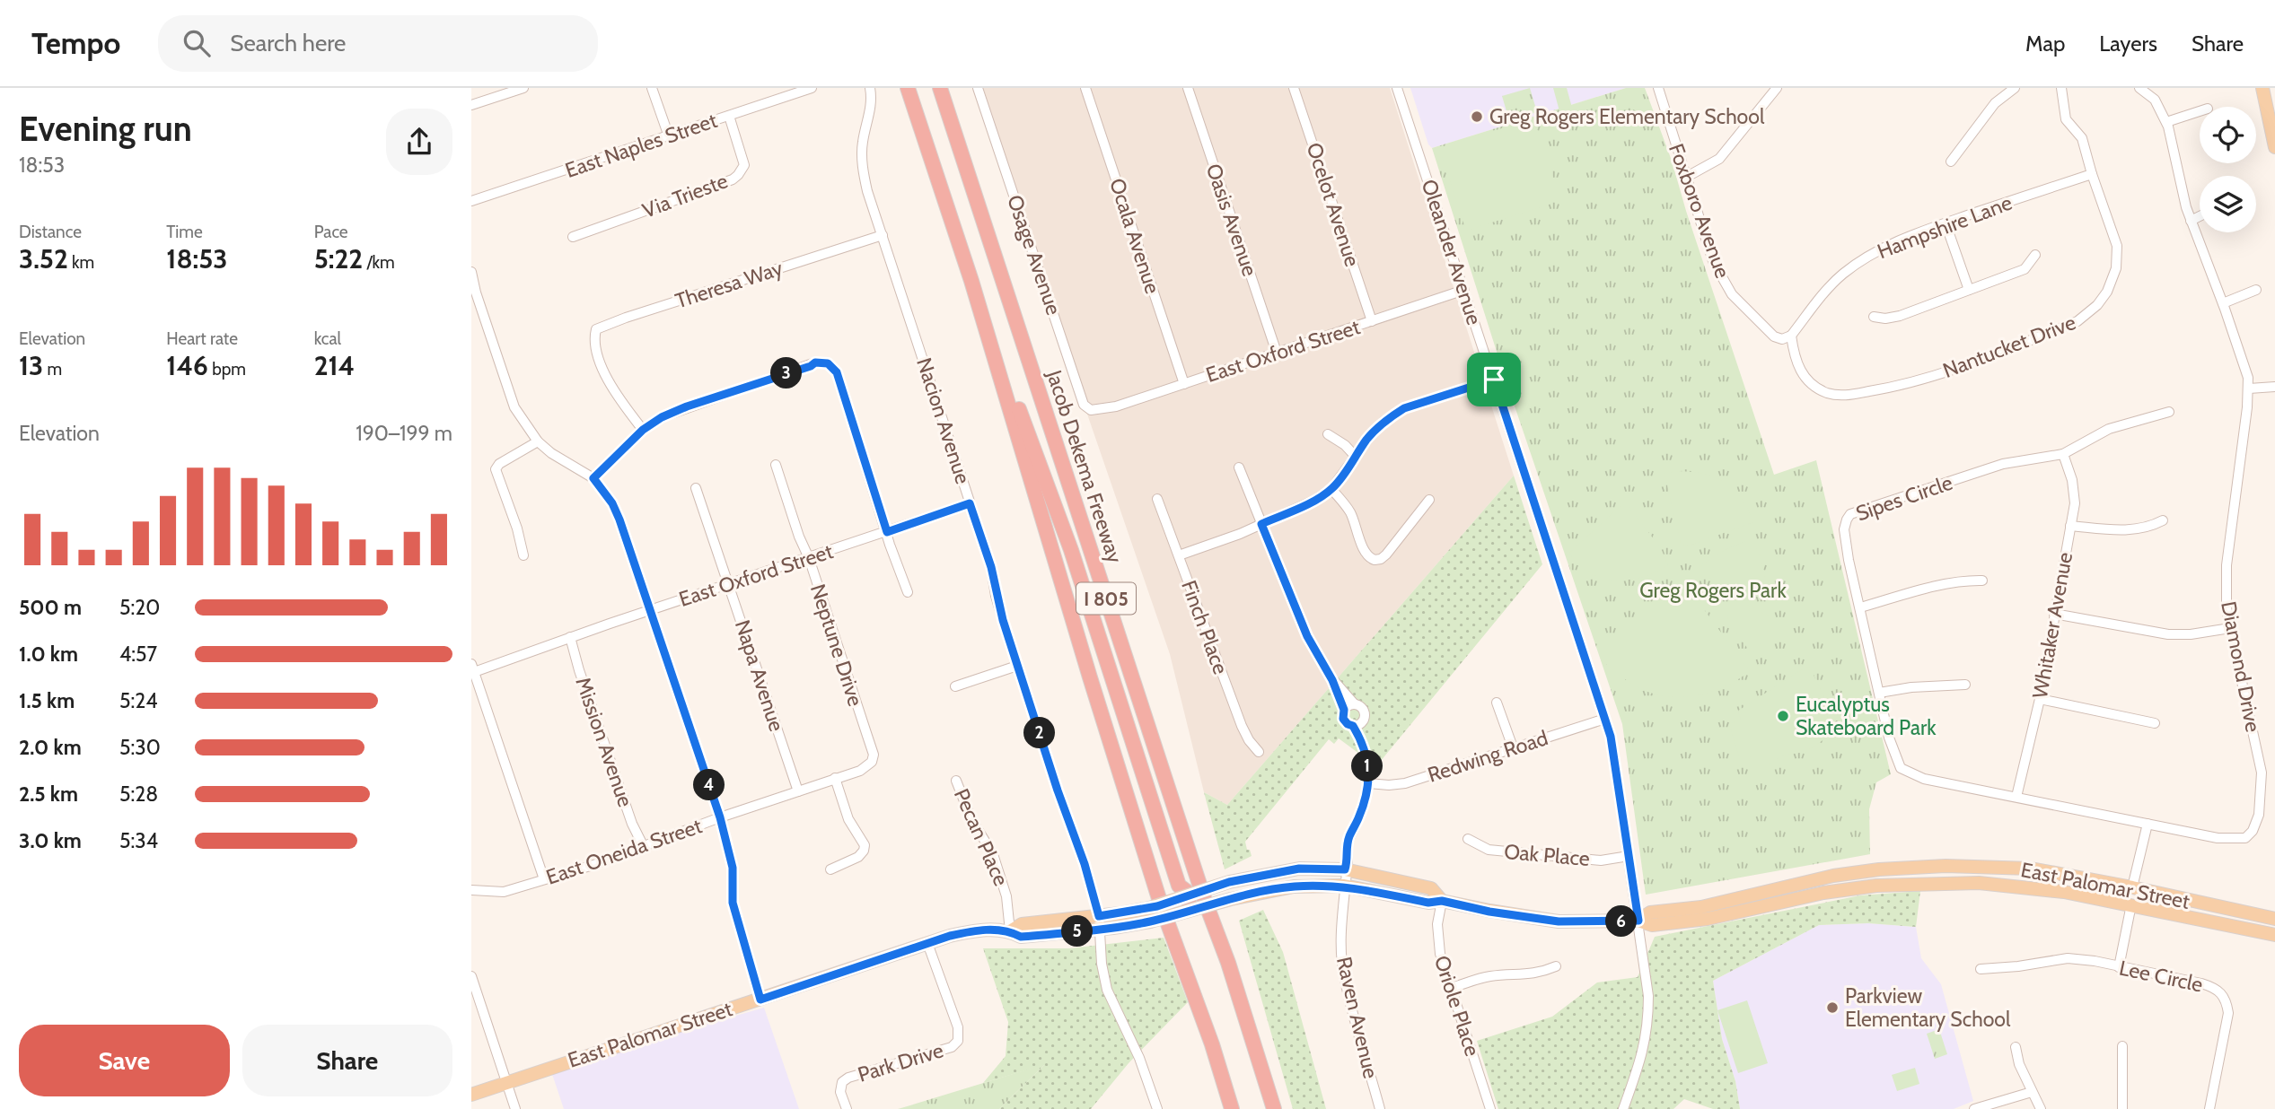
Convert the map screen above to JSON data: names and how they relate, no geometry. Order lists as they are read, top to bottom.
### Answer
{
  "streets": {
    "highway": ["Jacob Dekema Freeway", "I 805"],
    "main road": ["East Palomar Street"],
    "street": [
      "East Naples Street",
      "Via Trieste",
      "Ocelot Avenue",
      "Foxboro Avenue",
      "Oasis Avenue",
      "Hampshire Lane",
      "Ocala Avenue",
      "Oleander Avenue",
      "Osage Avenue",
      "Theresa Way",
      "Nantucket Drive",
      "East Oxford Street",
      "Nacion Avenue",
      "Sipes Circle",
      "Whitaker Avenue",
      "Finch Place",
      "Neptune Drive",
      "Diamond Drive",
      "Napa Avenue",
      "Mission Avenue",
      "Redwing Road",
      "Pecan Place",
      "East Oneida Street",
      "Oak Place",
      "Lee Circle",
      "Oriole Place",
      "Raven Avenue",
      "Park Drive"
    ]
  },
  "crossings": [
    ["East Naples Street", "Via Trieste"],
    ["Ocelot Avenue", "East Oxford Street"],
    ["Foxboro Avenue", "Hampshire Lane"],
    ["Foxboro Avenue", "Nantucket Drive"],
    ["Oasis Avenue", "East Oxford Street"],
    ["Hampshire Lane", "Nantucket Drive"],
    ["Ocala Avenue", "East Oxford Street"],
    ["Oleander Avenue", "East Oxford Street"],
    ["Oleander Avenue", "Redwing Road"],
    ["Oleander Avenue", "Oak Place"],
    ["Oleander Avenue", "East Palomar Street"],
    ["Osage Avenue", "East Oxford Street"],
    ["Theresa Way", "Nacion Avenue"],
    ["East Oxford Street", "Nacion Avenue"],
    ["East Oxford Street", "Neptune Drive"],
    ["East Oxford Street", "Napa Avenue"],
    ["East Oxford Street", "Mission Avenue"],
    ["Nacion Avenue", "East Palomar Street"],
    ["Sipes Circle", "Whitaker Avenue"],
    ["Sipes Circle", "Diamond Drive"],
    ["Whitaker Avenue", "Diamond Drive"],
    ["Neptune Drive", "East Oneida Street"],
    ["Napa Avenue", "East Oneida Street"],
    ["Mission Avenue", "East Oneida Street"],
    ["Redwing Road", "Raven Avenue"],
    ["Pecan Place", "East Palomar Street"],
    ["East Palomar Street", "Oriole Place"],
    ["East Palomar Street", "Raven Avenue"],
    ["East Palomar Street", "Park Drive"]
  ],
  "parks": ["Greg Rogers Park"],
  "places": ["Greg Rogers Elementary School", "Eucalyptus Skateboard Park", "Parkview Elementary School"],
  "page": {
    "header": "Tempo",
    "search": "Search here",
    "nav": ["Map", "Layers", "Share"],
    "heading": ["Evening run", "18:53"],
    "stats": [
      ["Distance", "3.52 km"],
      ["Time", "18:53"],
      ["Pace", "5:22 /km"],
      ["Elevation", "13 m"],
      ["Heart rate", "146 bpm"],
      ["kcal", "214"]
    ],
    "pins": [
      "3",
      "2",
      "1",
      "4",
      "6",
      "5"
    ],
    "chart": ["Elevation", "190–199 m"],
    "list": [
      {
        "name": "500 m",
        "note": "5:20"
      },
      {
        "name": "1.0 km",
        "note": "4:57"
      },
      {
        "name": "1.5 km",
        "note": "5:24"
      },
      {
        "name": "2.0 km",
        "note": "5:30"
      },
      {
        "name": "2.5 km",
        "note": "5:28"
      },
      {
        "name": "3.0 km",
        "note": "5:34"
      }
    ],
    "buttons": ["Save", "Share"]
  }
}
